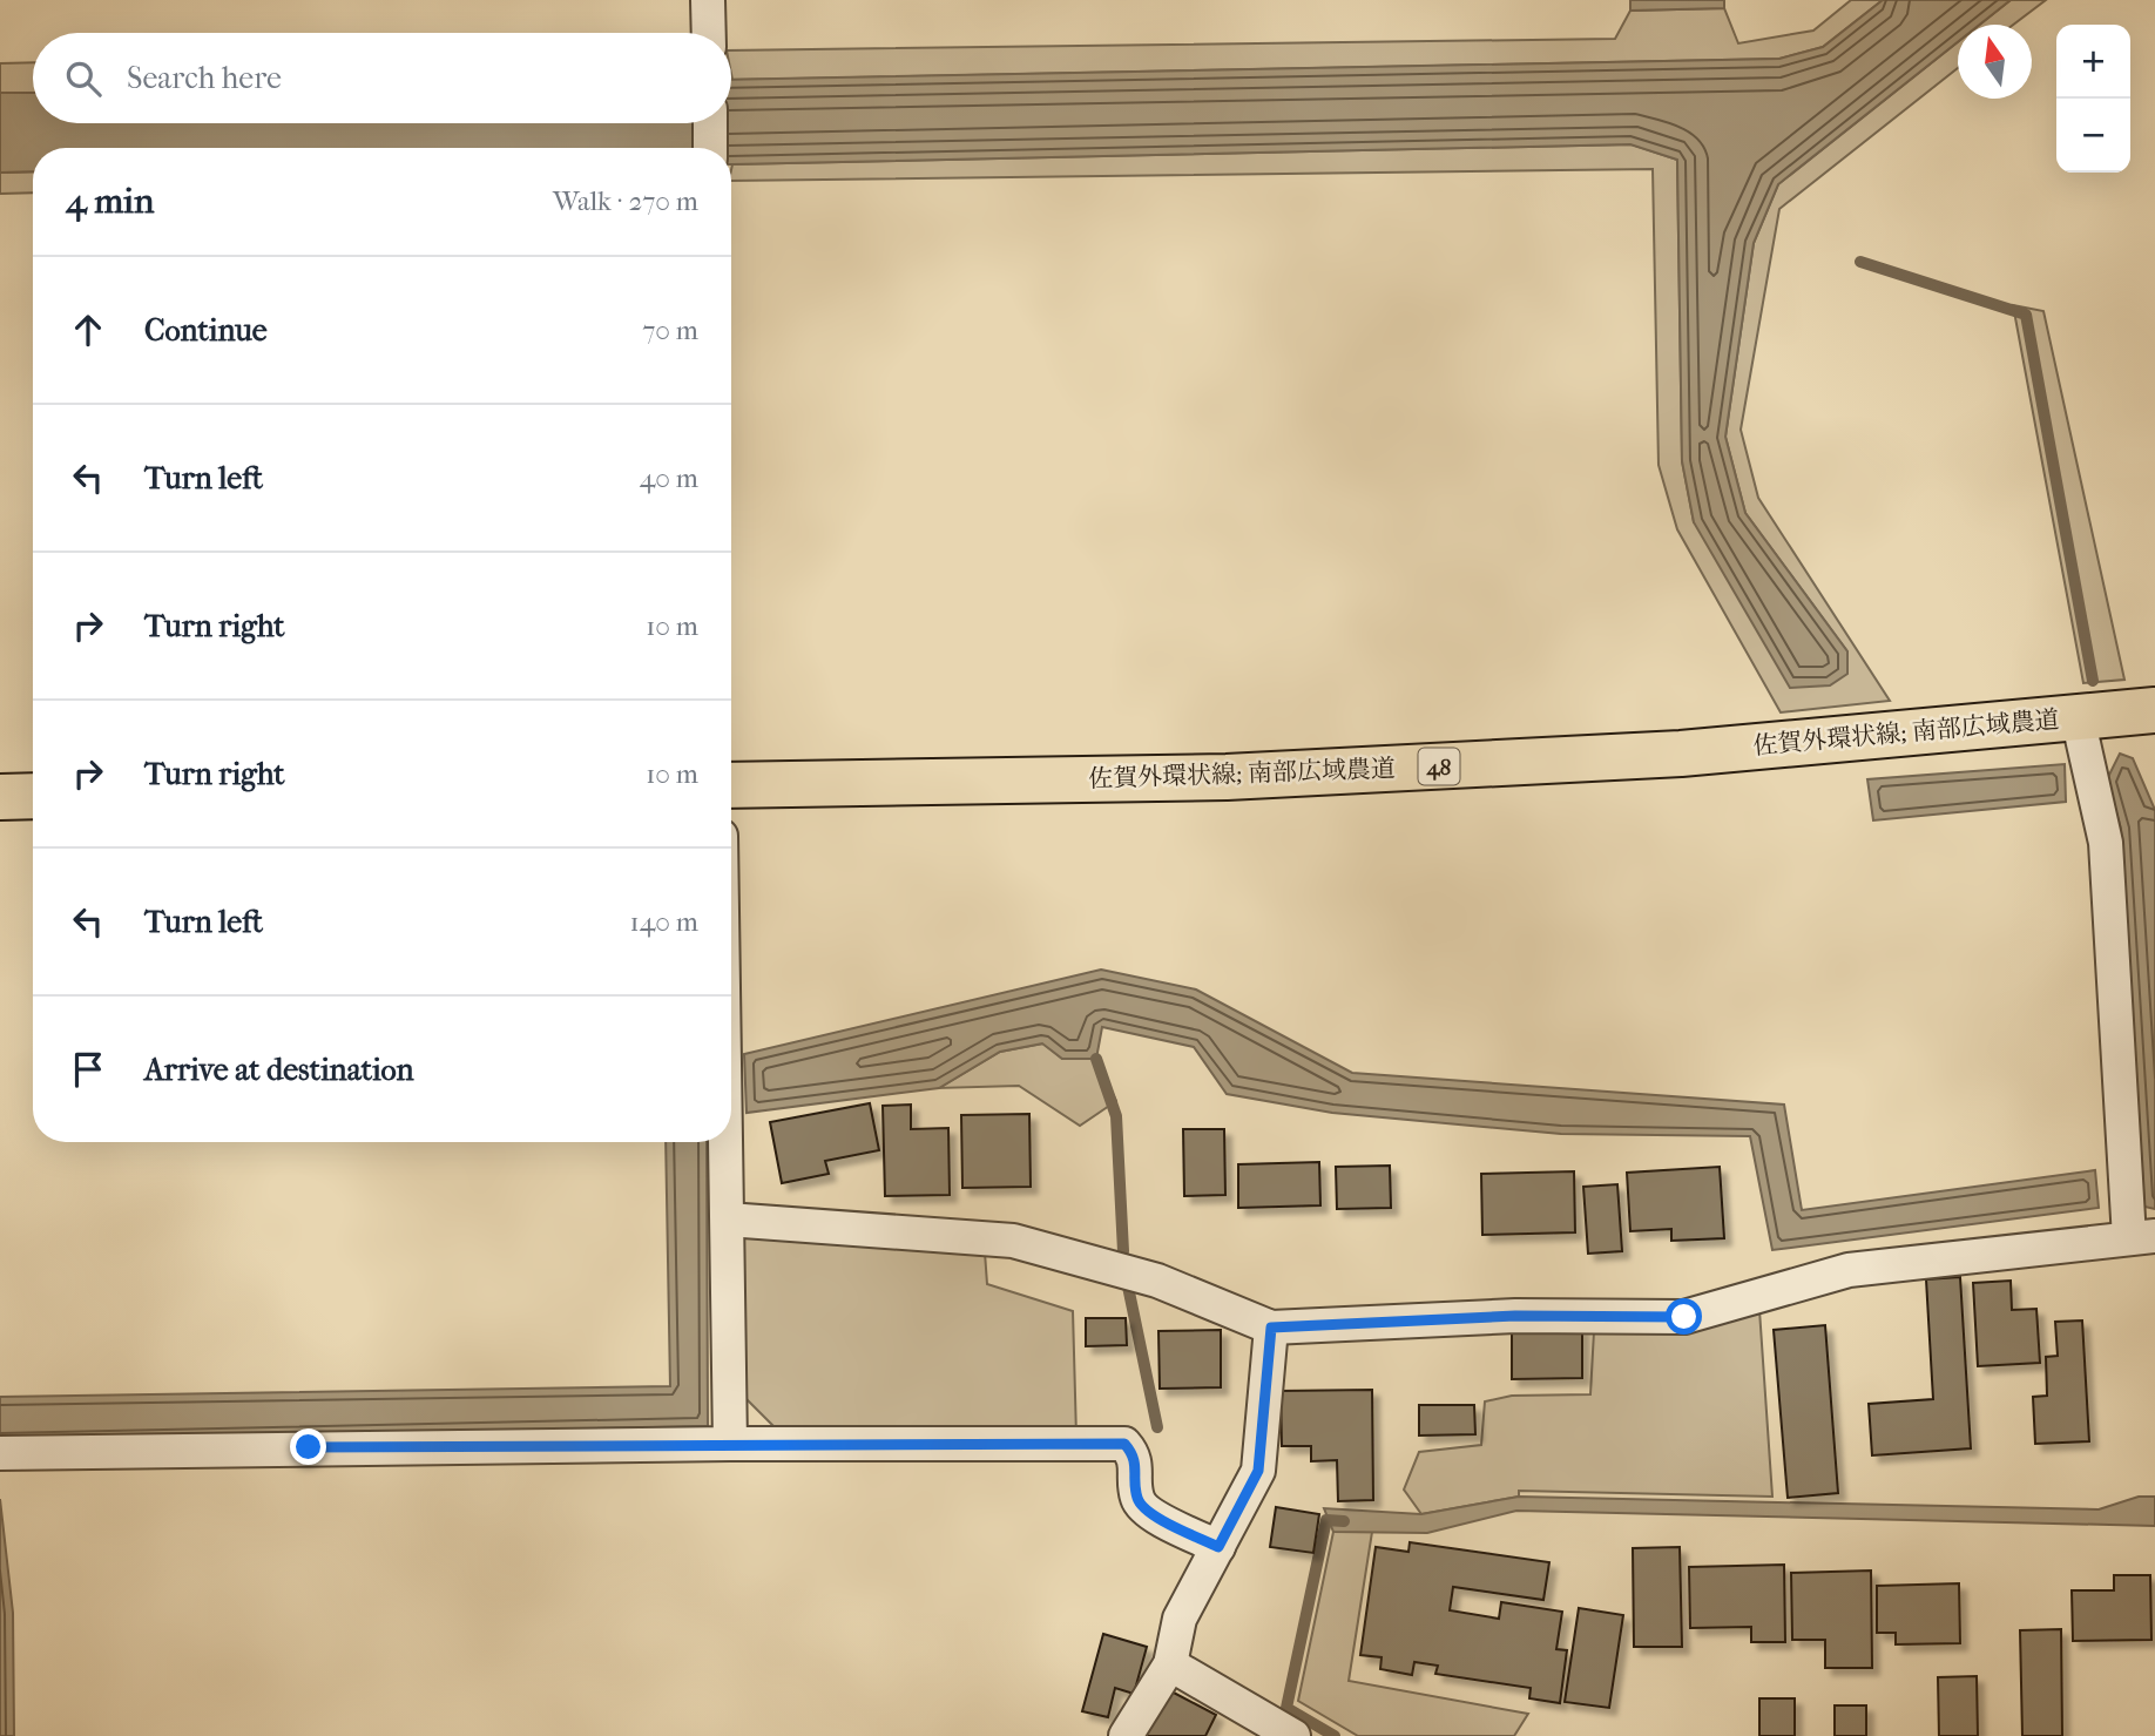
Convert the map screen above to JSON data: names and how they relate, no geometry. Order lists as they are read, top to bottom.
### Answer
{
  "streets": {
    "main road": ["佐賀外環状線; 南部広域農道", "48"]
  },
  "north": "top",
  "page": {
    "map_buttons": ["+", "−"],
    "search": "Search here",
    "heading": ["4 min", "Walk · 270 m"],
    "list": [
      ["Continue", "70 m"],
      ["Turn left", "40 m"],
      ["Turn right", "10 m"],
      ["Turn right", "10 m"],
      ["Turn left", "140 m"],
      "Arrive at destination"
    ]
  }
}
